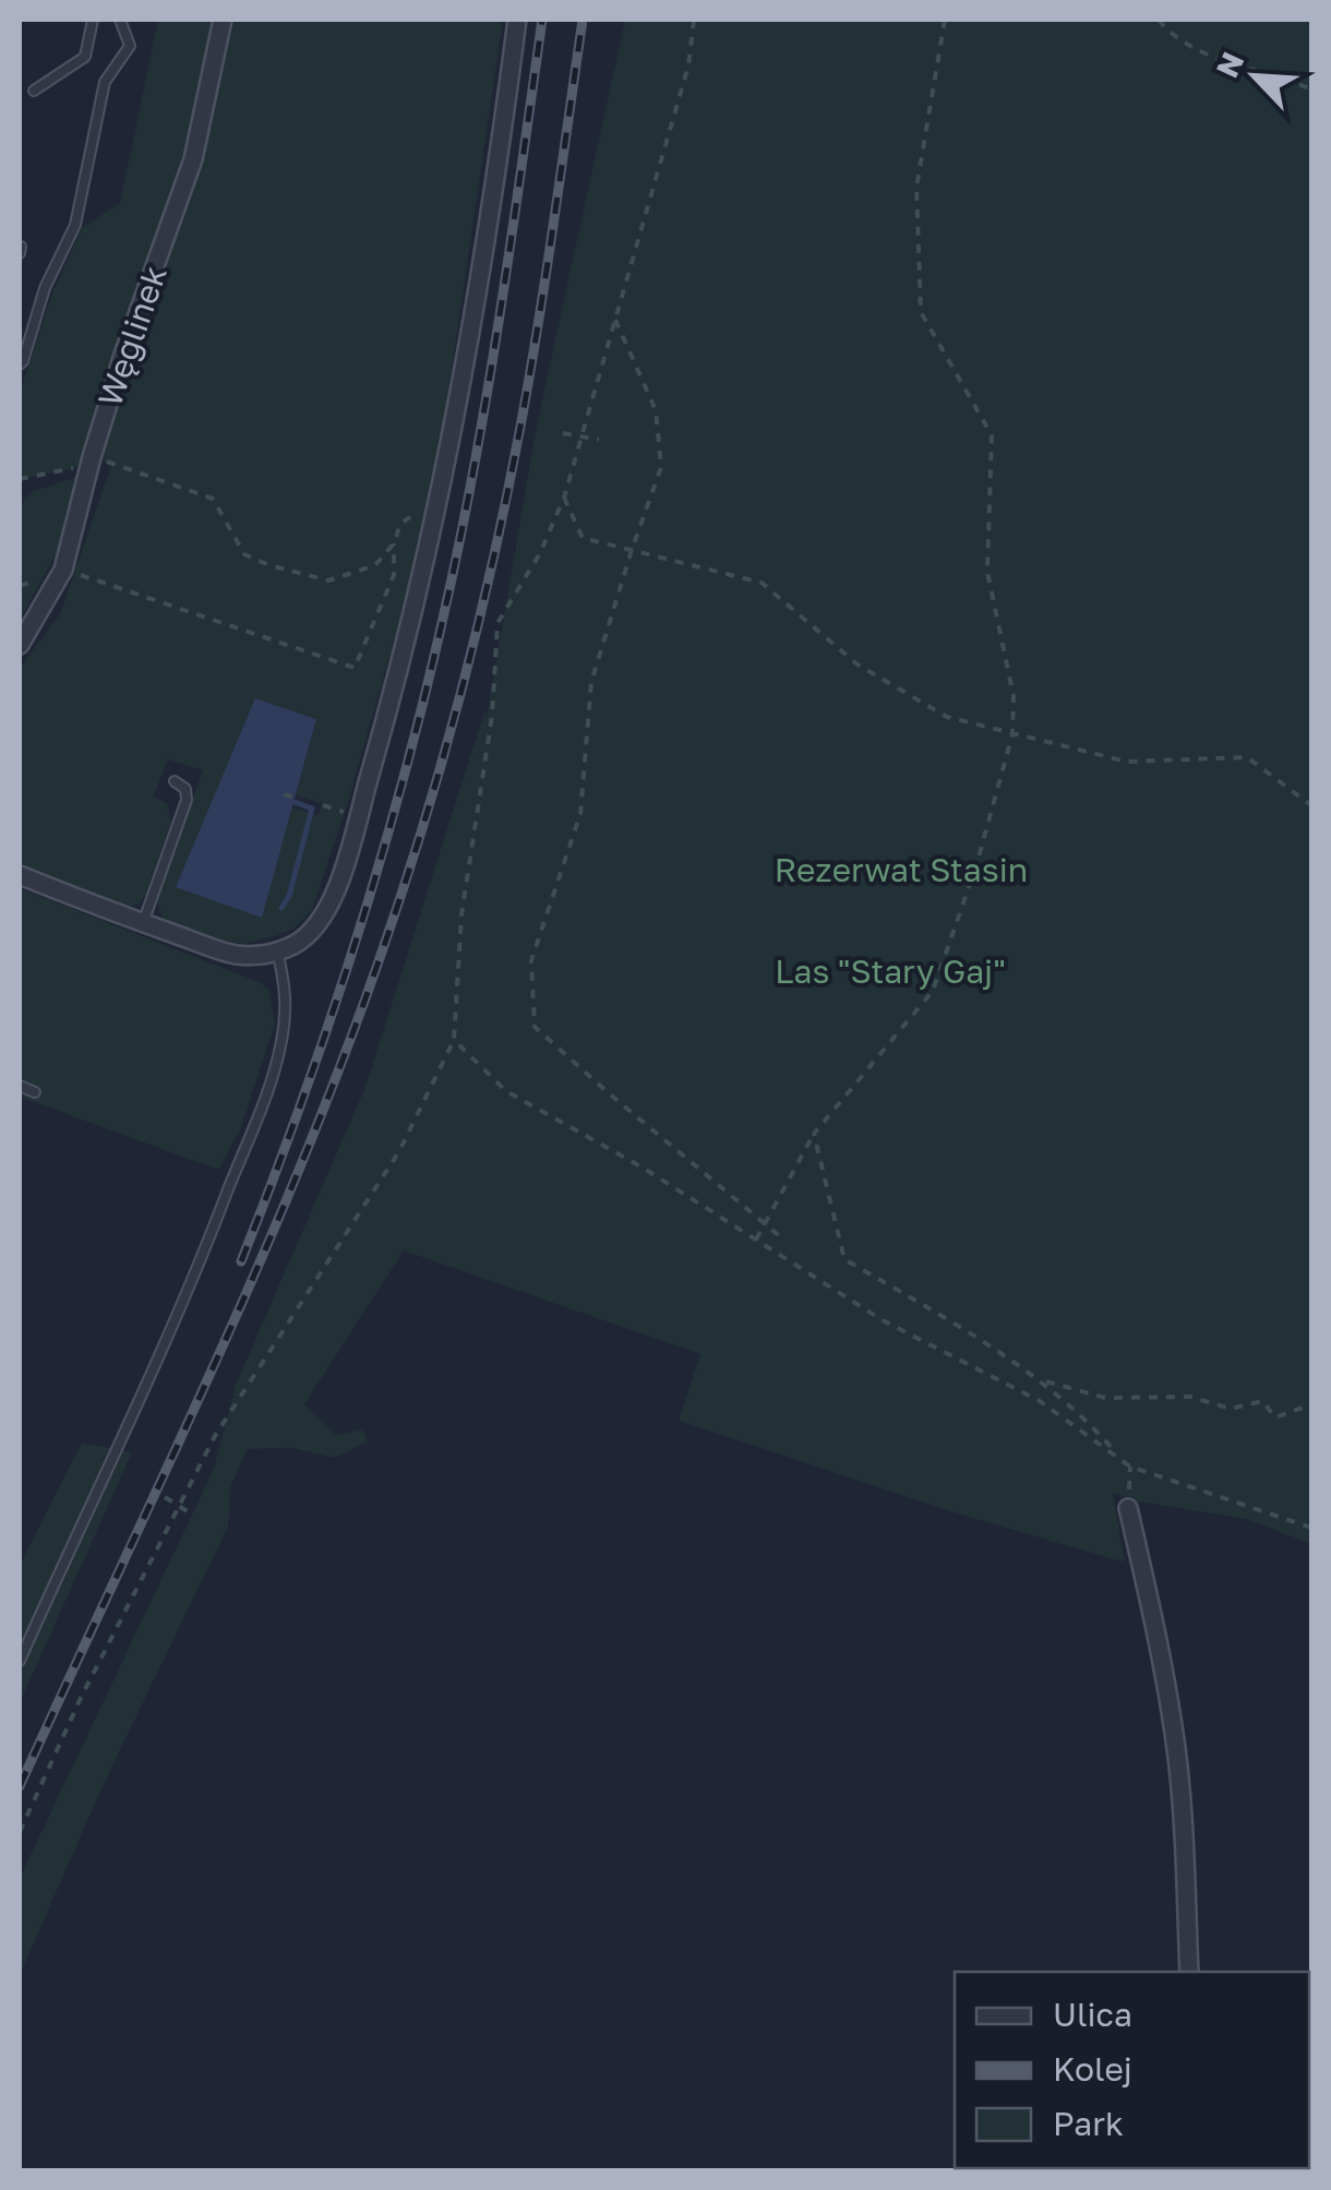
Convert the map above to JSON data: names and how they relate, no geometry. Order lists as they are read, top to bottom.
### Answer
{
  "streets": {
    "street": ["Węglinek"]
  },
  "parks": ["Rezerwat Stasin", "Las \"Stary Gaj\""],
  "legend": ["Ulica", "Kolej", "Park"],
  "north": "top left"
}
